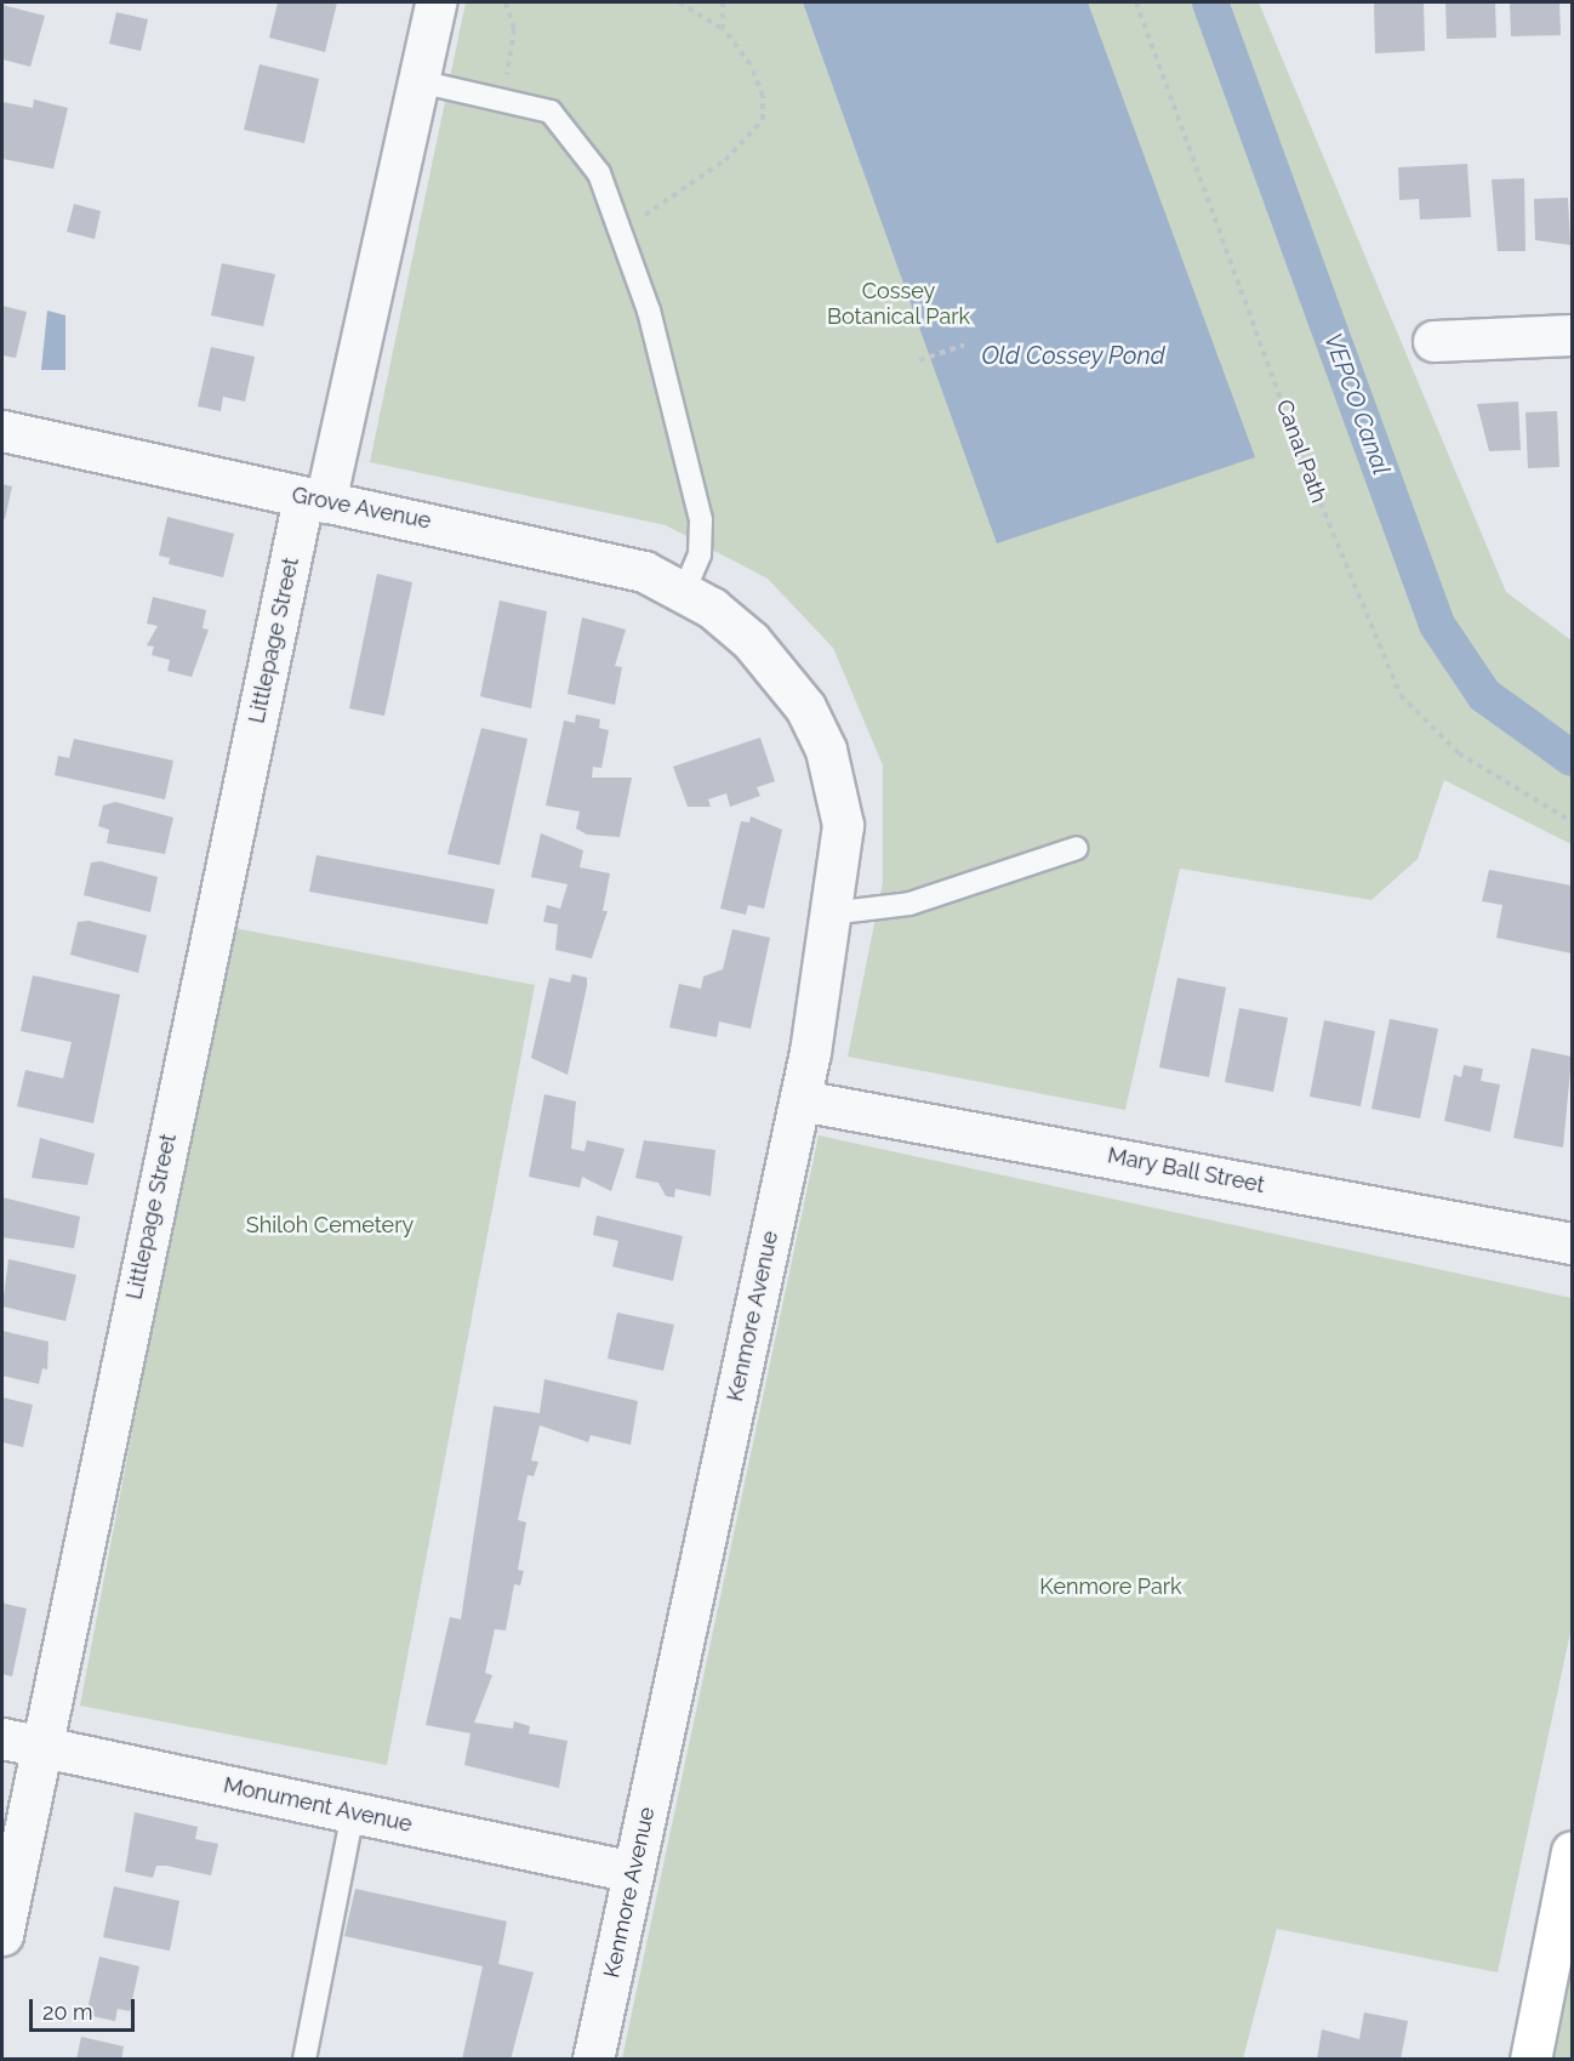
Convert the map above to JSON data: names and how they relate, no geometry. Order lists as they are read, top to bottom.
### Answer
{
  "streets": {
    "street": [
      "Grove Avenue",
      "Littlepage Street",
      "Mary Ball Street",
      "Kenmore Avenue",
      "Monument Avenue"
    ],
    "path": ["Canal Path"]
  },
  "crossings": [
    ["Grove Avenue", "Littlepage Street"],
    ["Grove Avenue", "Kenmore Avenue"],
    ["Littlepage Street", "Monument Avenue"],
    ["Mary Ball Street", "Kenmore Avenue"],
    ["Kenmore Avenue", "Monument Avenue"]
  ],
  "water": ["Old Cossey Pond", "VEPCO Canal"],
  "parks": ["Cossey Botanical Park", "Shiloh Cemetery", "Kenmore Park"],
  "scale_bar": "20 m"
}
